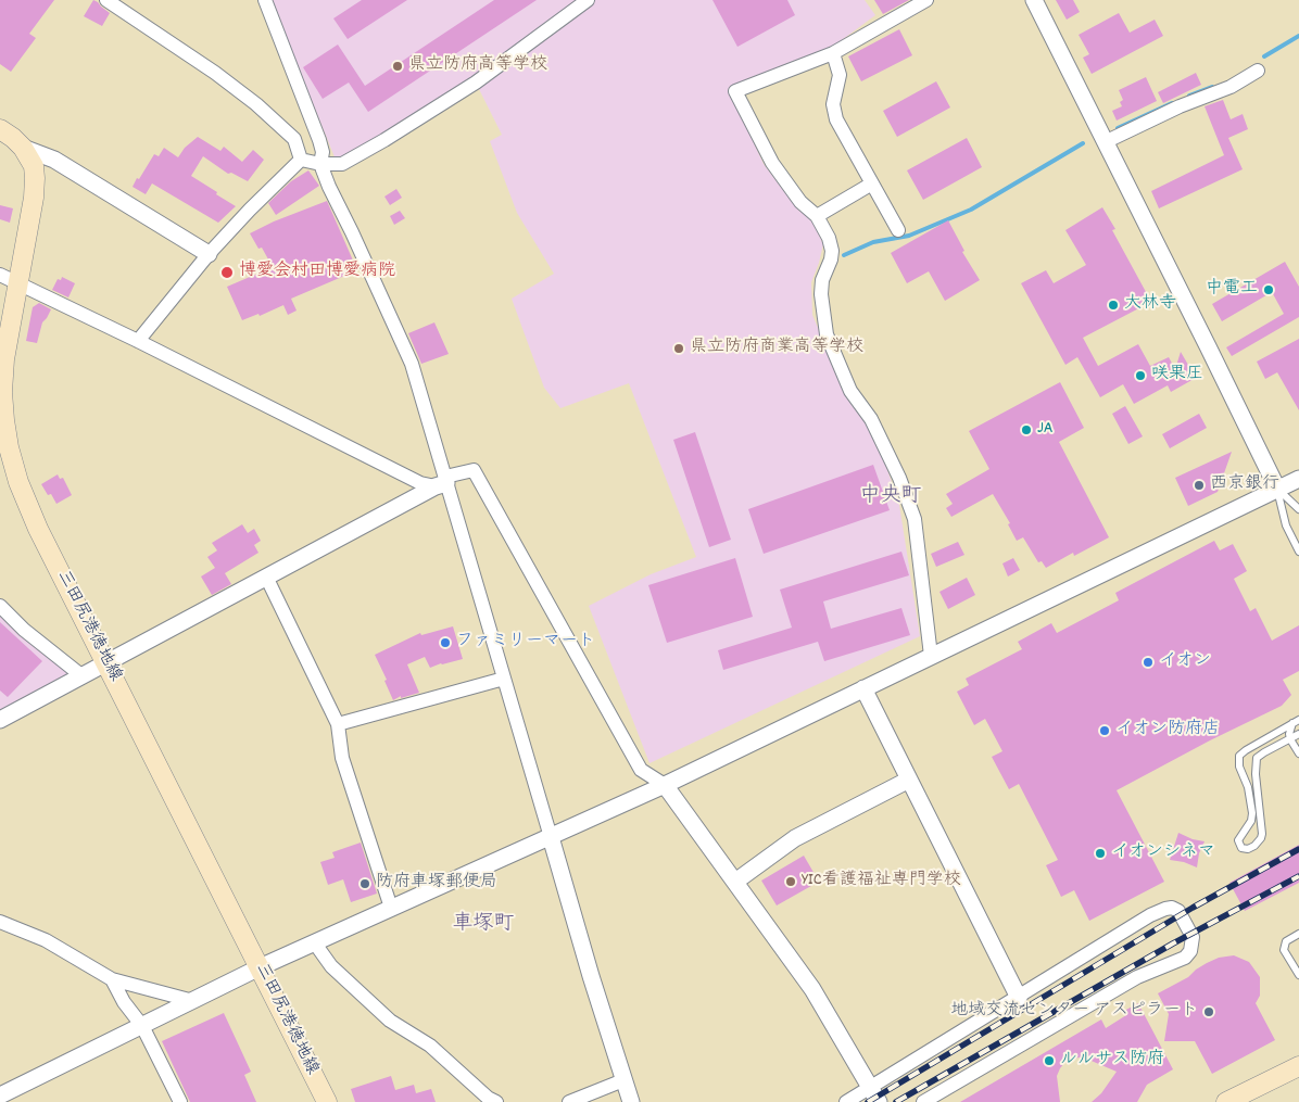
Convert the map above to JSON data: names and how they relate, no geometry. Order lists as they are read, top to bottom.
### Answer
{
  "streets": {
    "main road": ["三田尻港徳地線"]
  },
  "districts": ["中央町", "車塚町"],
  "places": [
    "県立防府高等学校",
    "博愛会村田博愛病院",
    "中電工",
    "大林寺",
    "県立防府商業高等学校",
    "咲果圧",
    "JA",
    "西京銀行",
    "ファミリーマート",
    "イオン",
    "イオン防府店",
    "イオンシネマ",
    "YIC看護福祉専門学校",
    "防府車塚郵便局",
    "地域交流センター アスピラート",
    "ルルサス防府"
  ]
}
